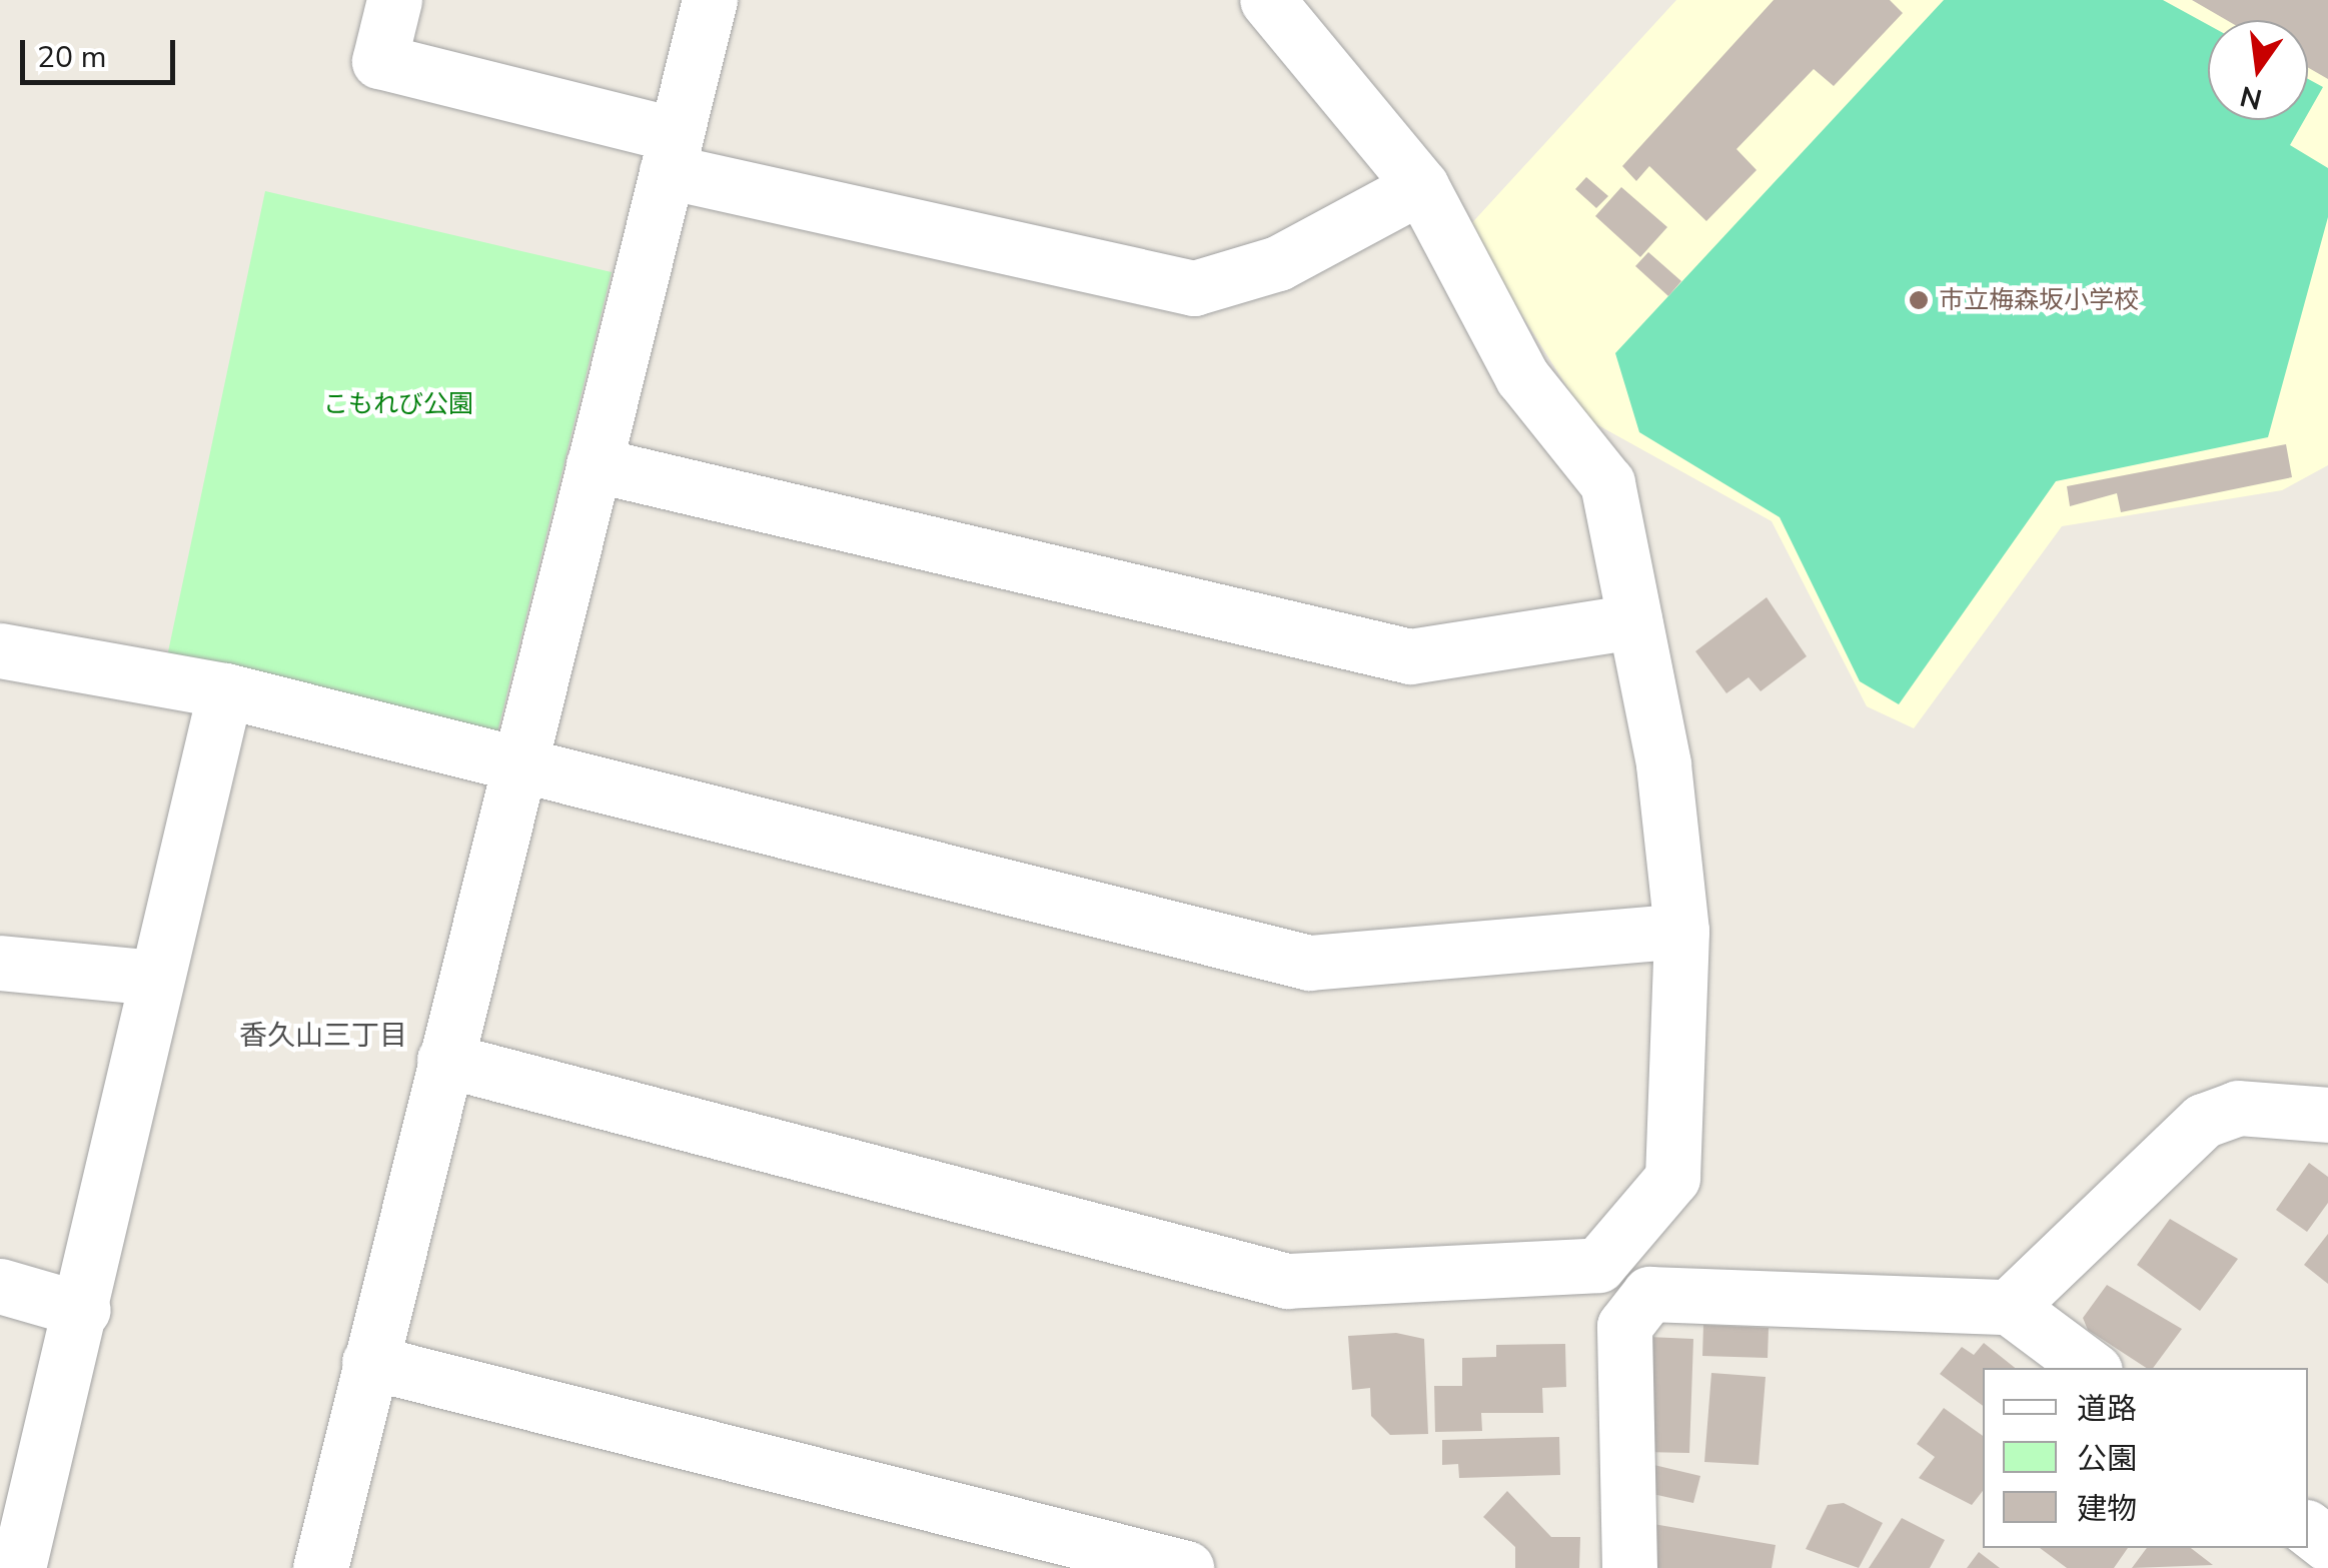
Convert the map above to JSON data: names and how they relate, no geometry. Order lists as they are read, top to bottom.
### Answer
{
  "districts": ["香久山三丁目"],
  "parks": ["こもれび公園"],
  "places": ["市立梅森坂小学校"],
  "legend": ["道路", "公園", "建物"],
  "scale_bar": "20 m",
  "north": "bottom"
}
